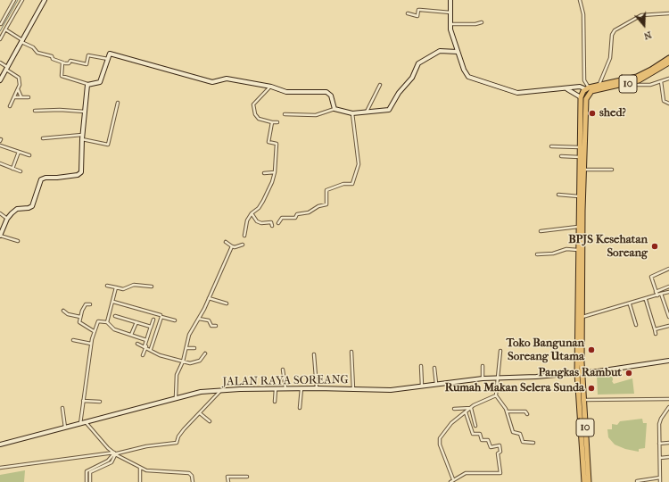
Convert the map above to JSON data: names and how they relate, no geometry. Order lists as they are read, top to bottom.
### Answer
{
  "streets": {
    "highway": ["10"],
    "street": ["JALAN RAYA SOREANG"]
  },
  "crossings": [
    ["10", "JALAN RAYA SOREANG"]
  ],
  "places": [
    "shed?",
    "BPJS Kesehatan Soreang",
    "Toko Bangunan Soreang Utama",
    "Pangkas Rambut",
    "Rumah Makan Selera Sunda"
  ],
  "north": "bottom"
}
